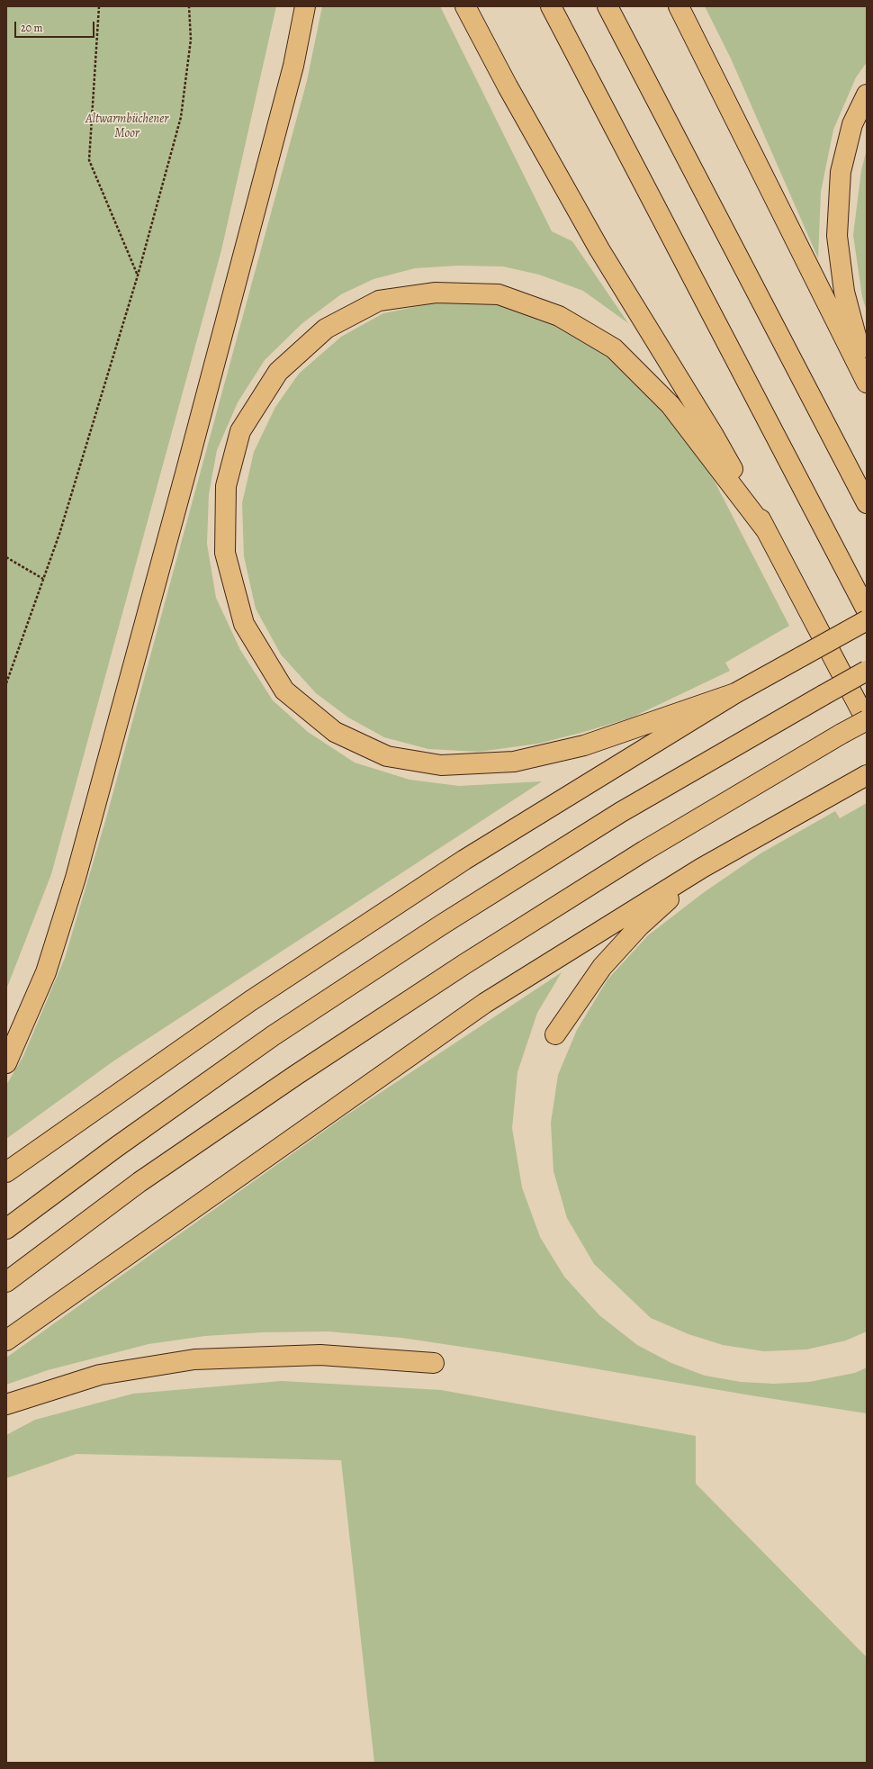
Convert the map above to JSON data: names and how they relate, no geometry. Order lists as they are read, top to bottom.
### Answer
{
  "parks": ["Altwarmbüchener Moor"],
  "scale_bar": "20 m"
}
